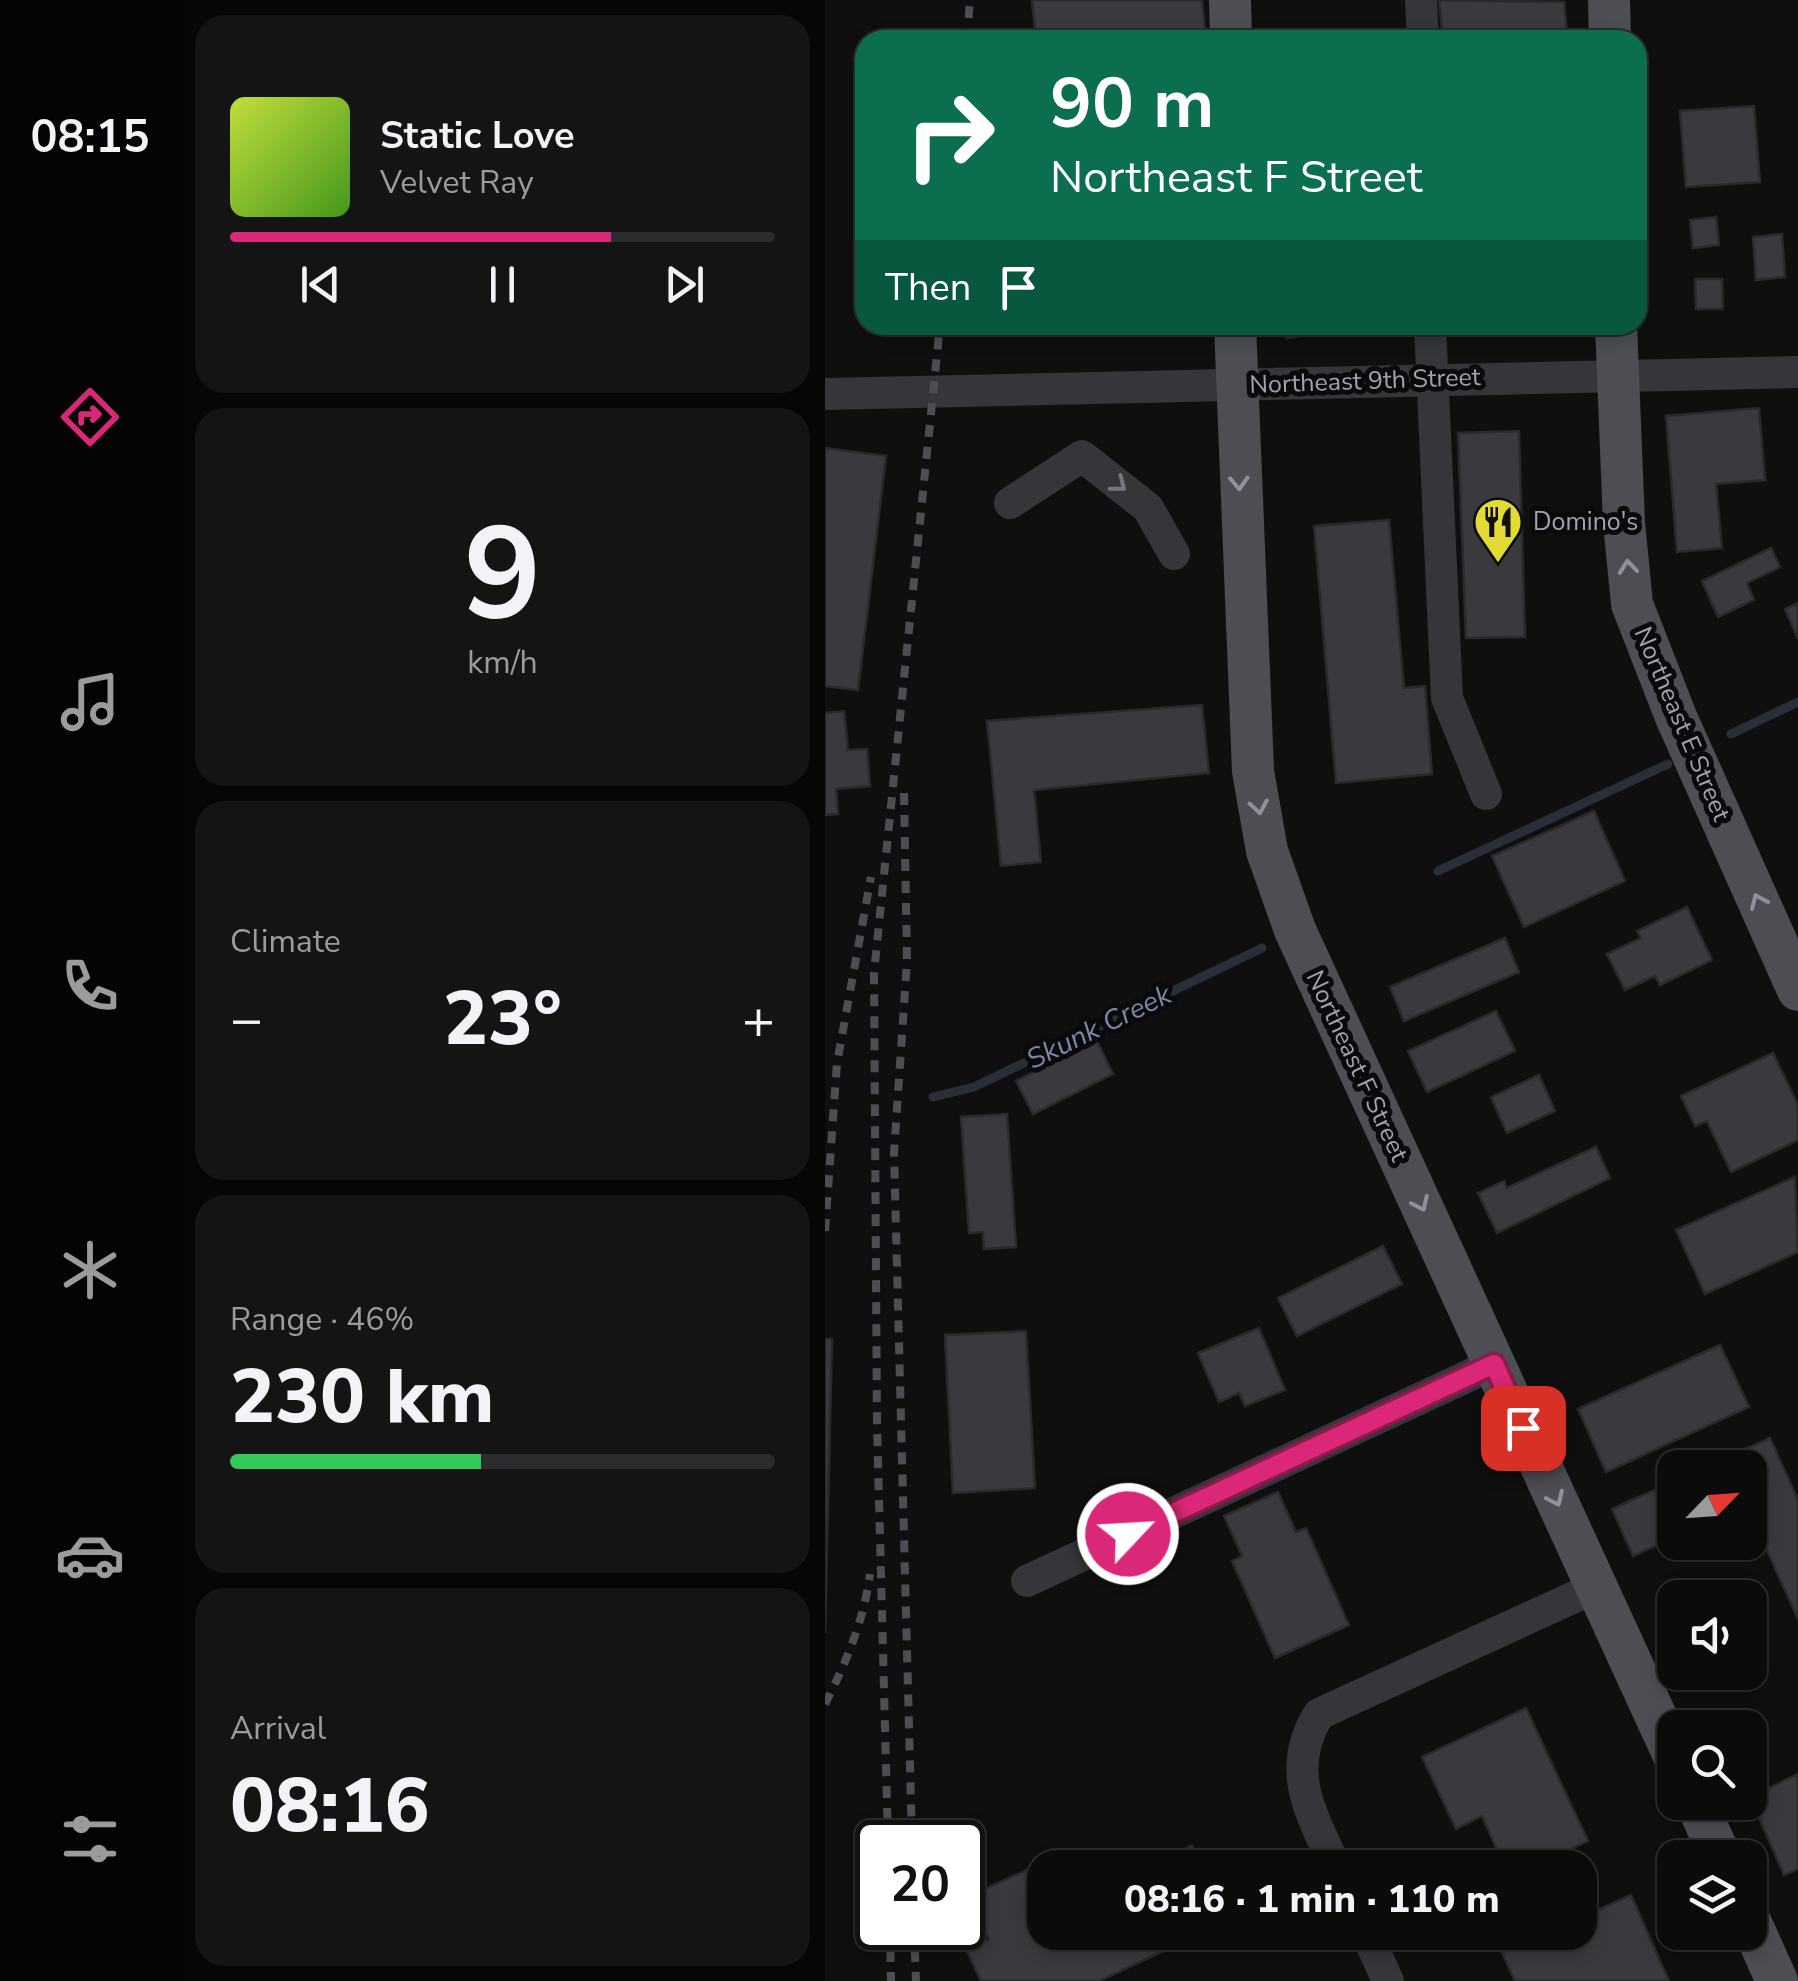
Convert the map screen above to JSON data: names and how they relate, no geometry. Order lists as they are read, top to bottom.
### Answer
{
  "streets": {
    "main road": ["Northeast E Street", "Northeast F Street"],
    "street": ["Northeast 9th Street"]
  },
  "crossings": [
    ["Northeast 9th Street", "Northeast E Street"],
    ["Northeast 9th Street", "Northeast F Street"]
  ],
  "one_way": ["Northeast E Street", "Northeast F Street"],
  "water": ["Skunk Creek"],
  "places": {
    "restaurant": ["Domino's"]
  },
  "north": "top right",
  "page": {
    "tabs": "08:15",
    "turn": ["90 m", "Northeast F Street"],
    "song": ["Static Love", "Velvet Ray"],
    "then": "Then",
    "tile": [
      ["9", "km/h"],
      "Climate",
      ["Range · 46%", "230 km"],
      ["Arrival", "08:16"]
    ],
    "heat": ["−", "23°", "+"],
    "limit": "20",
    "trip": "08:16 · 1 min · 110 m"
  }
}
